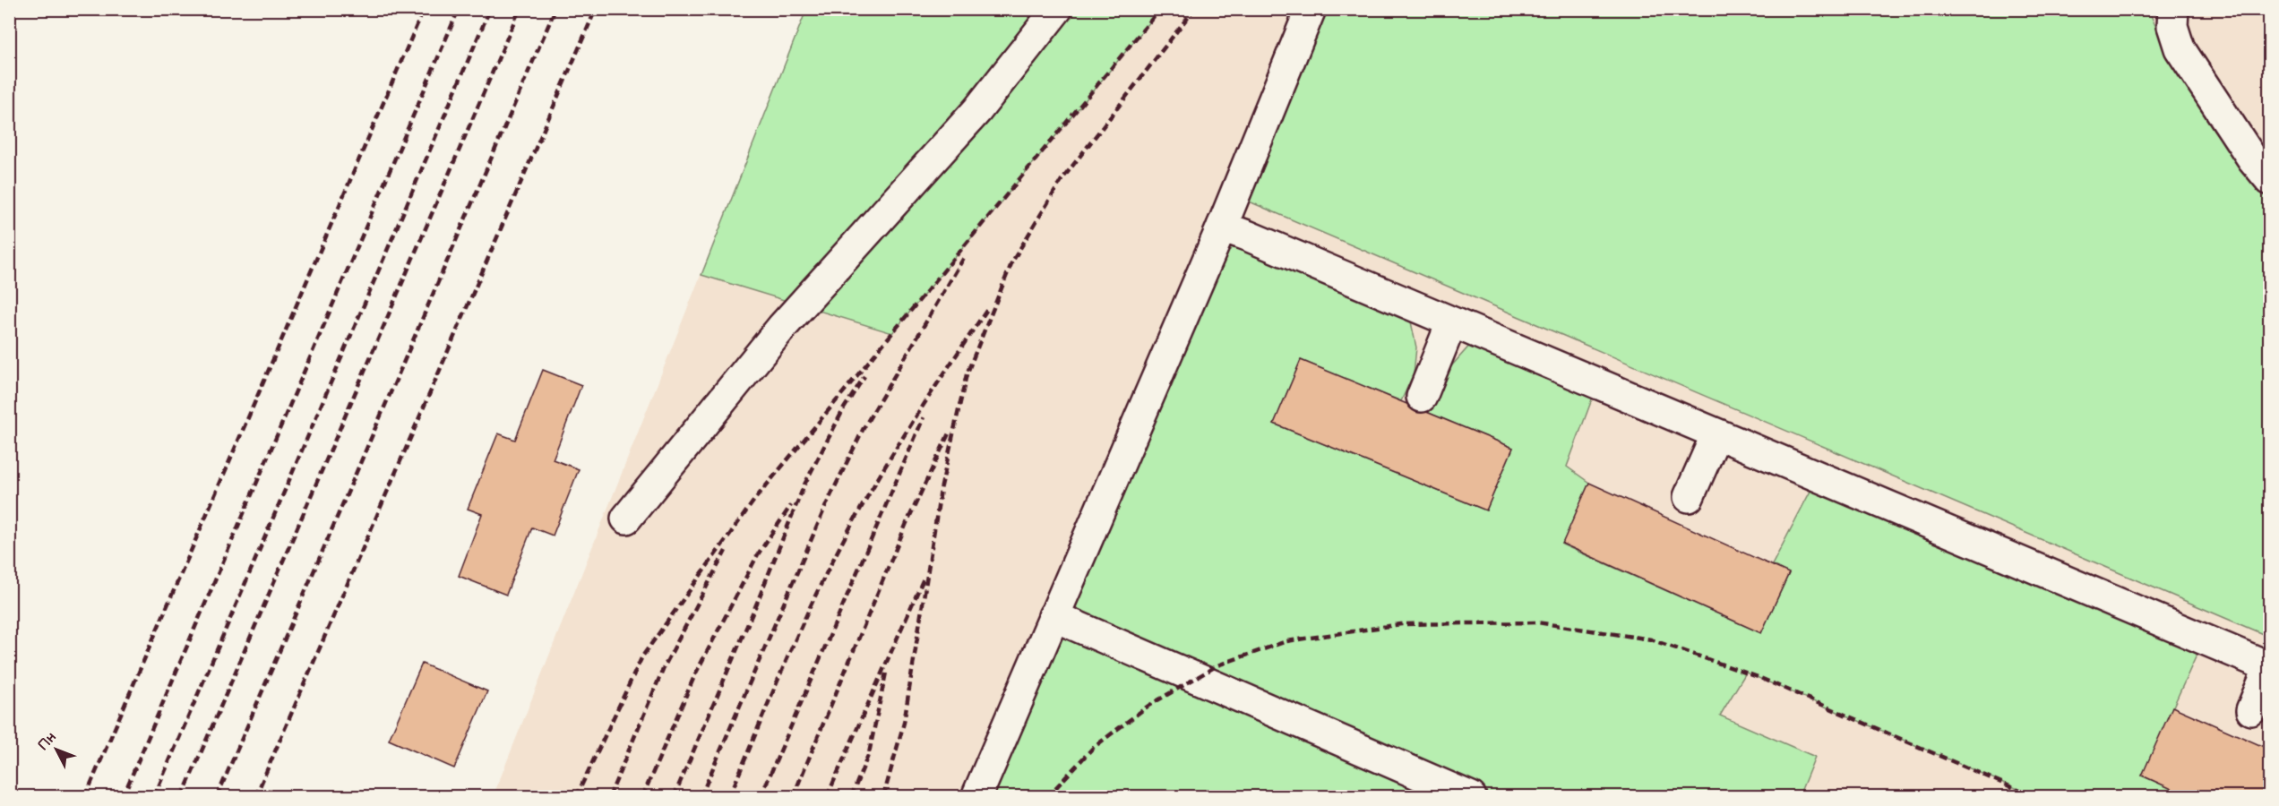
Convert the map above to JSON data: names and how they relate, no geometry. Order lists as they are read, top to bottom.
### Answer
{
  "north": "top left"
}
